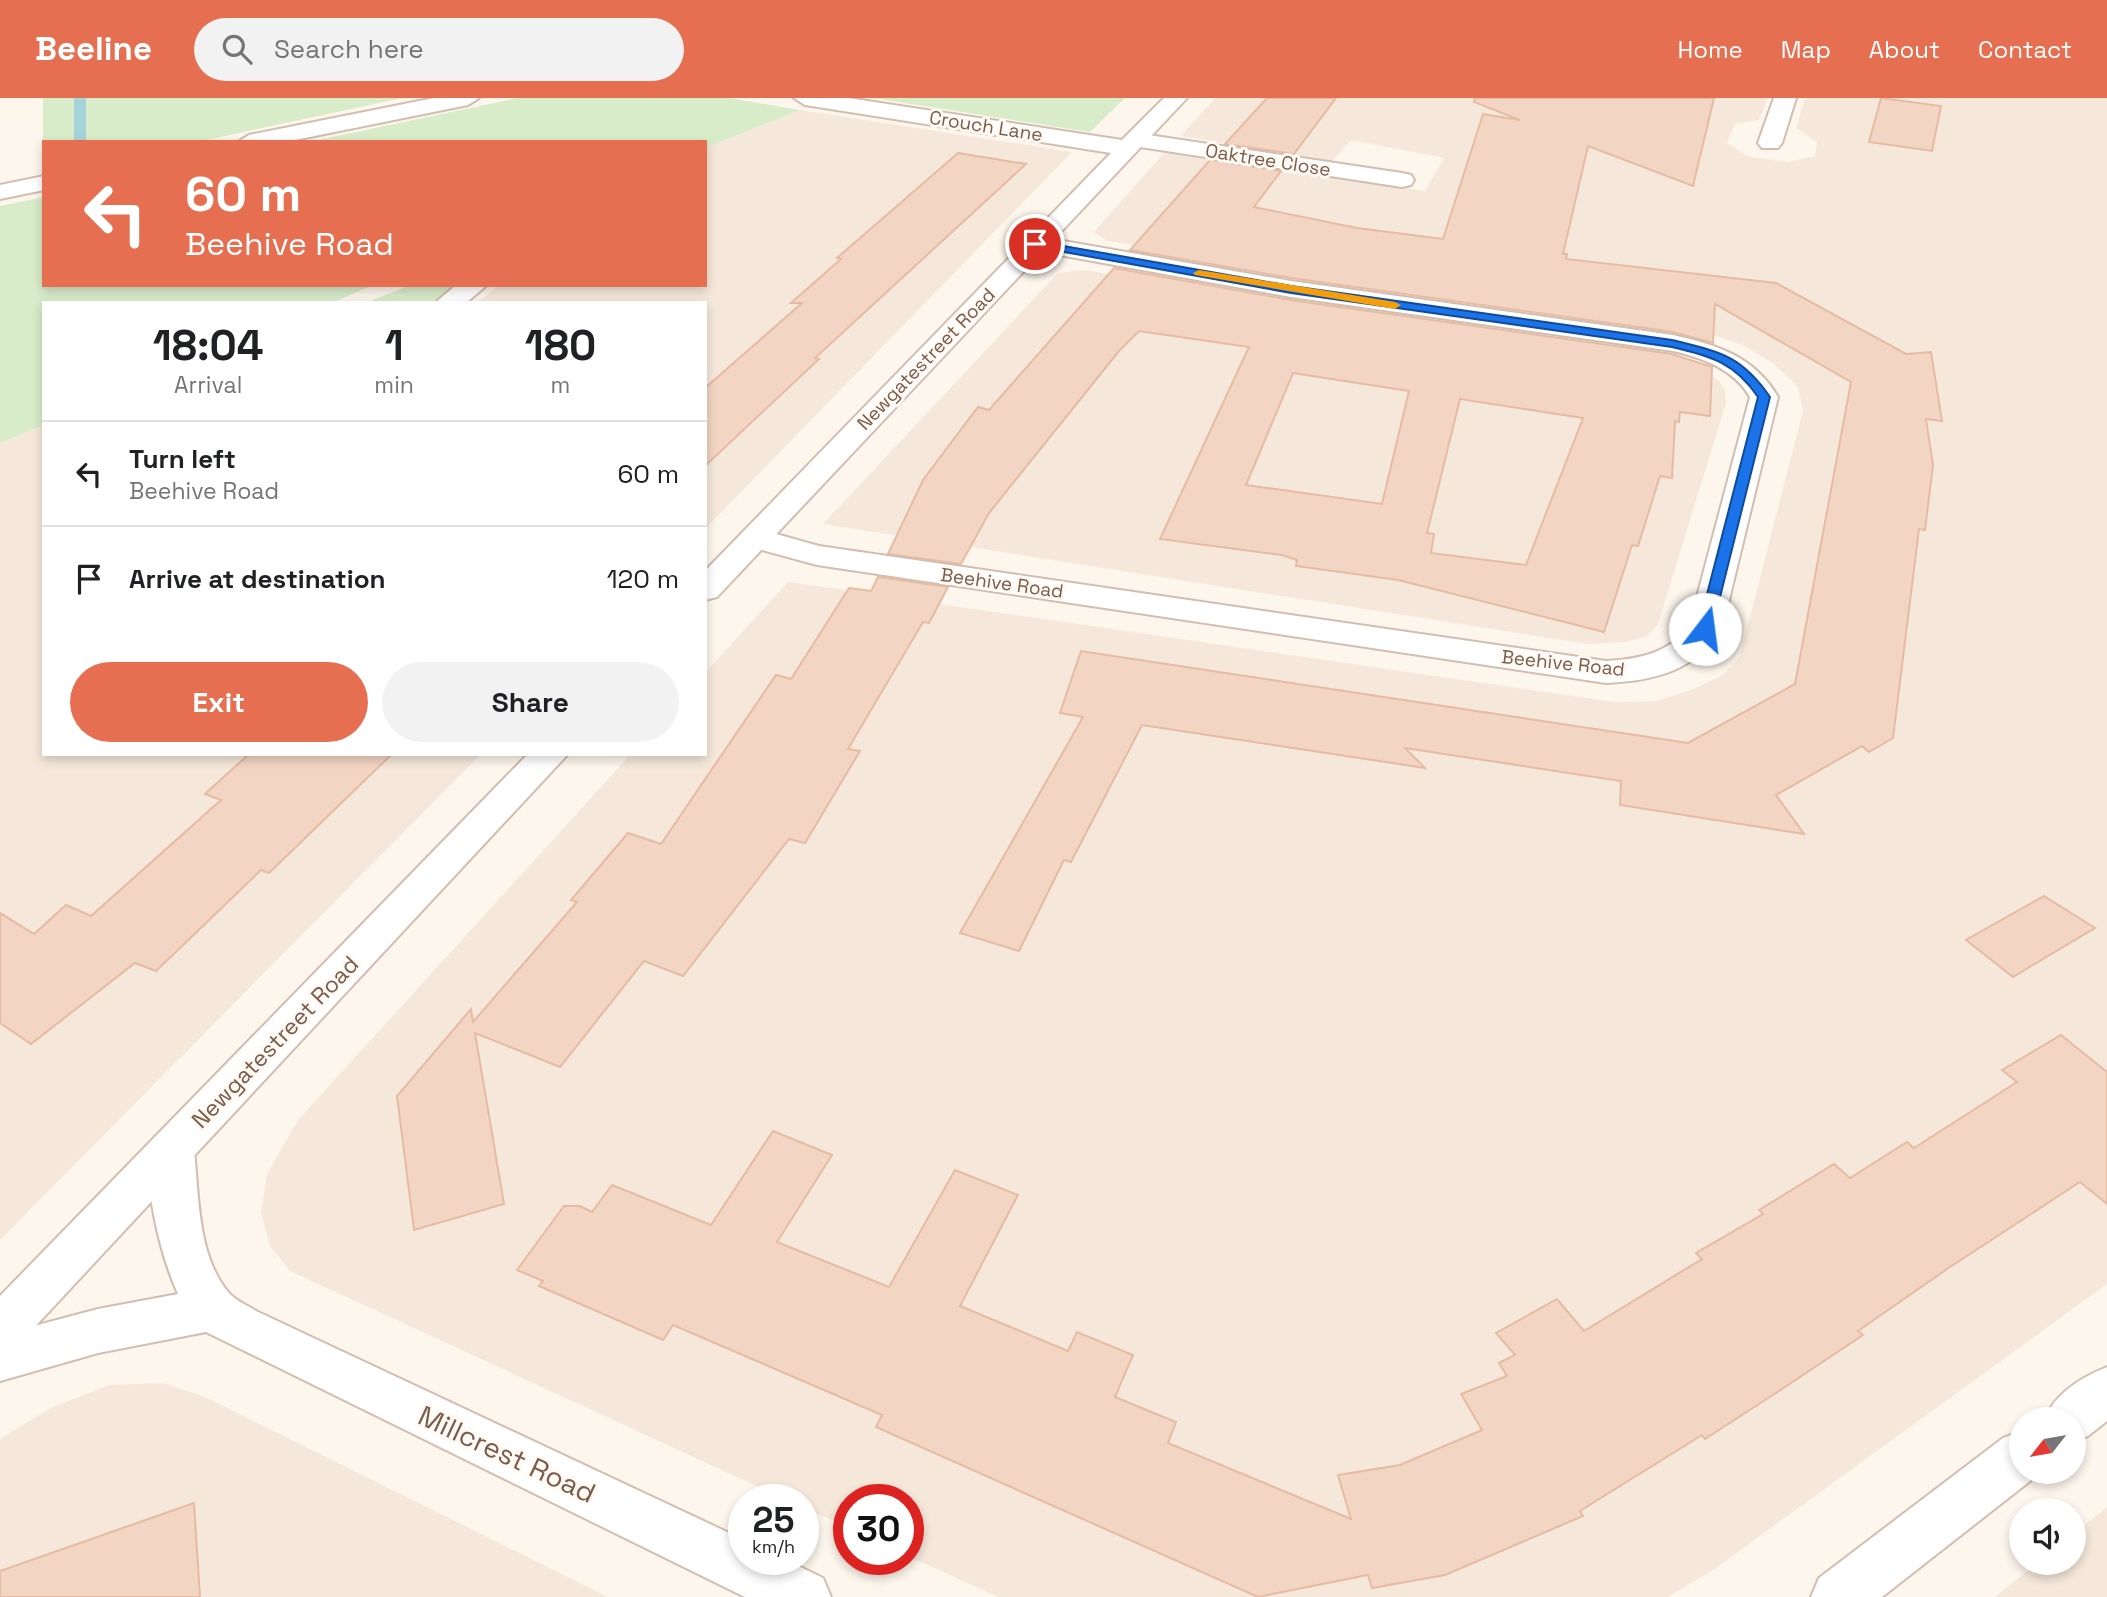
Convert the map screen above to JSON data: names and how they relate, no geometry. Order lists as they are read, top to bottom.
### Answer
{
  "streets": {
    "street": [
      "Crouch Lane",
      "Oaktree Close",
      "Newgatestreet Road",
      "Beehive Road",
      "Millcrest Road"
    ]
  },
  "crossings": [
    ["Crouch Lane", "Oaktree Close"],
    ["Crouch Lane", "Newgatestreet Road"],
    ["Oaktree Close", "Newgatestreet Road"],
    ["Newgatestreet Road", "Beehive Road"]
  ],
  "north": "bottom left",
  "page": {
    "header": "Beeline",
    "search": "Search here",
    "nav": [
      "Home",
      "Map",
      "About",
      "Contact"
    ],
    "turn": ["60 m", "Beehive Road"],
    "eta": [
      "18:04",
      "Arrival",
      "1",
      "min",
      "180",
      "m"
    ],
    "list": [
      {
        "name": "Turn left",
        "note": "Beehive Road",
        "value": "60 m"
      },
      {
        "name": "Arrive at destination",
        "value": "120 m"
      }
    ],
    "buttons": ["Exit", "Share"],
    "speed": "25 km/h",
    "limit": "30"
  }
}
